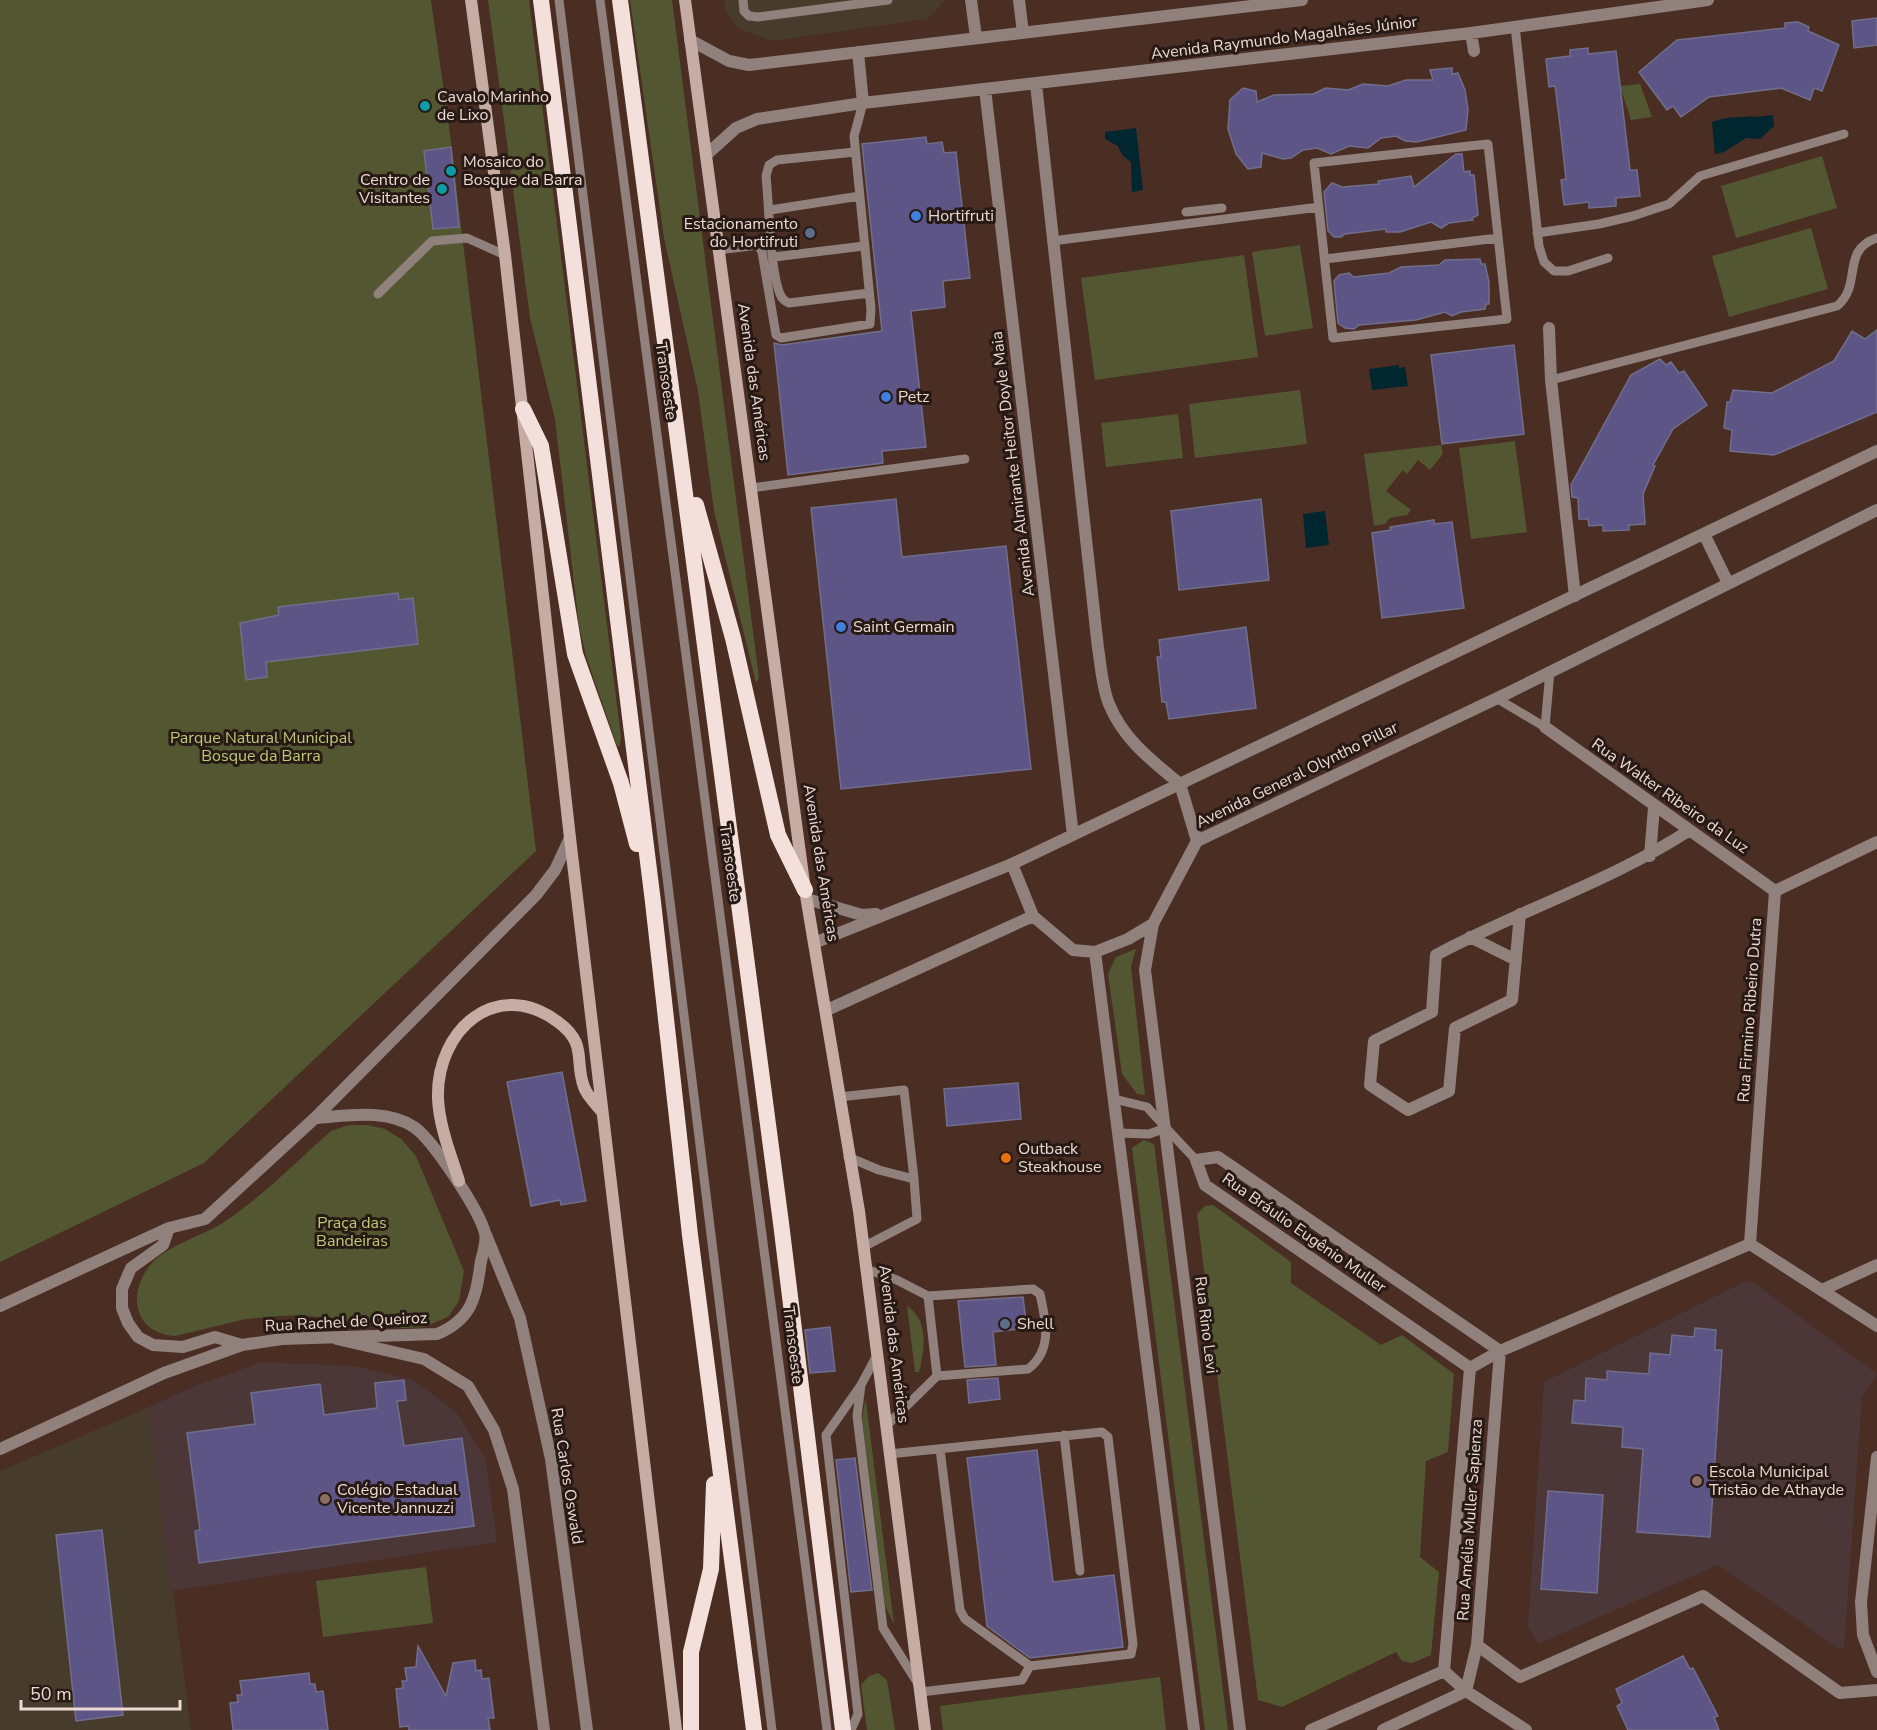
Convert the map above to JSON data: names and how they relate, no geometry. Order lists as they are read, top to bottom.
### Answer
{
  "streets": {
    "main road": ["Avenida das Américas"],
    "street": [
      "Avenida Raymundo Magalhães Júnior",
      "Avenida Almirante Heitor Doyle Maia",
      "Avenida General Olyntho Pillar",
      "Rua Walter Ribeiro da Luz",
      "Rua Firmino Ribeiro Dutra",
      "Rua Bráulio Eugênio Muller",
      "Rua Rachel de Queiroz",
      "Rua Rino Levi",
      "Rua Carlos Oswald",
      "Rua Amélia Muller Sapienza"
    ],
    "lane": ["Transoeste"]
  },
  "crossings": [
    ["Avenida Raymundo Magalhães Júnior", "Avenida das Américas"],
    ["Avenida Raymundo Magalhães Júnior", "Avenida Almirante Heitor Doyle Maia"],
    ["Avenida General Olyntho Pillar", "Rua Rino Levi"],
    ["Rua Walter Ribeiro da Luz", "Rua Firmino Ribeiro Dutra"],
    ["Rua Bráulio Eugênio Muller", "Rua Amélia Muller Sapienza"],
    ["Rua Rachel de Queiroz", "Rua Carlos Oswald"]
  ],
  "parks": ["Parque Natural Municipal Bosque da Barra", "Praça das Bandeiras"],
  "places": [
    "Cavalo Marinho de Lixo",
    "Mosaico do Bosque da Barra",
    "Centro de Visitantes",
    "Hortifruti",
    "Estacionamento do Hortifruti",
    "Petz",
    "Saint Germain",
    "Outback Steakhouse",
    "Shell",
    "Escola Municipal Tristão de Athayde",
    "Colégio Estadual Vicente Jannuzzi"
  ],
  "scale_bar": "50 m"
}
